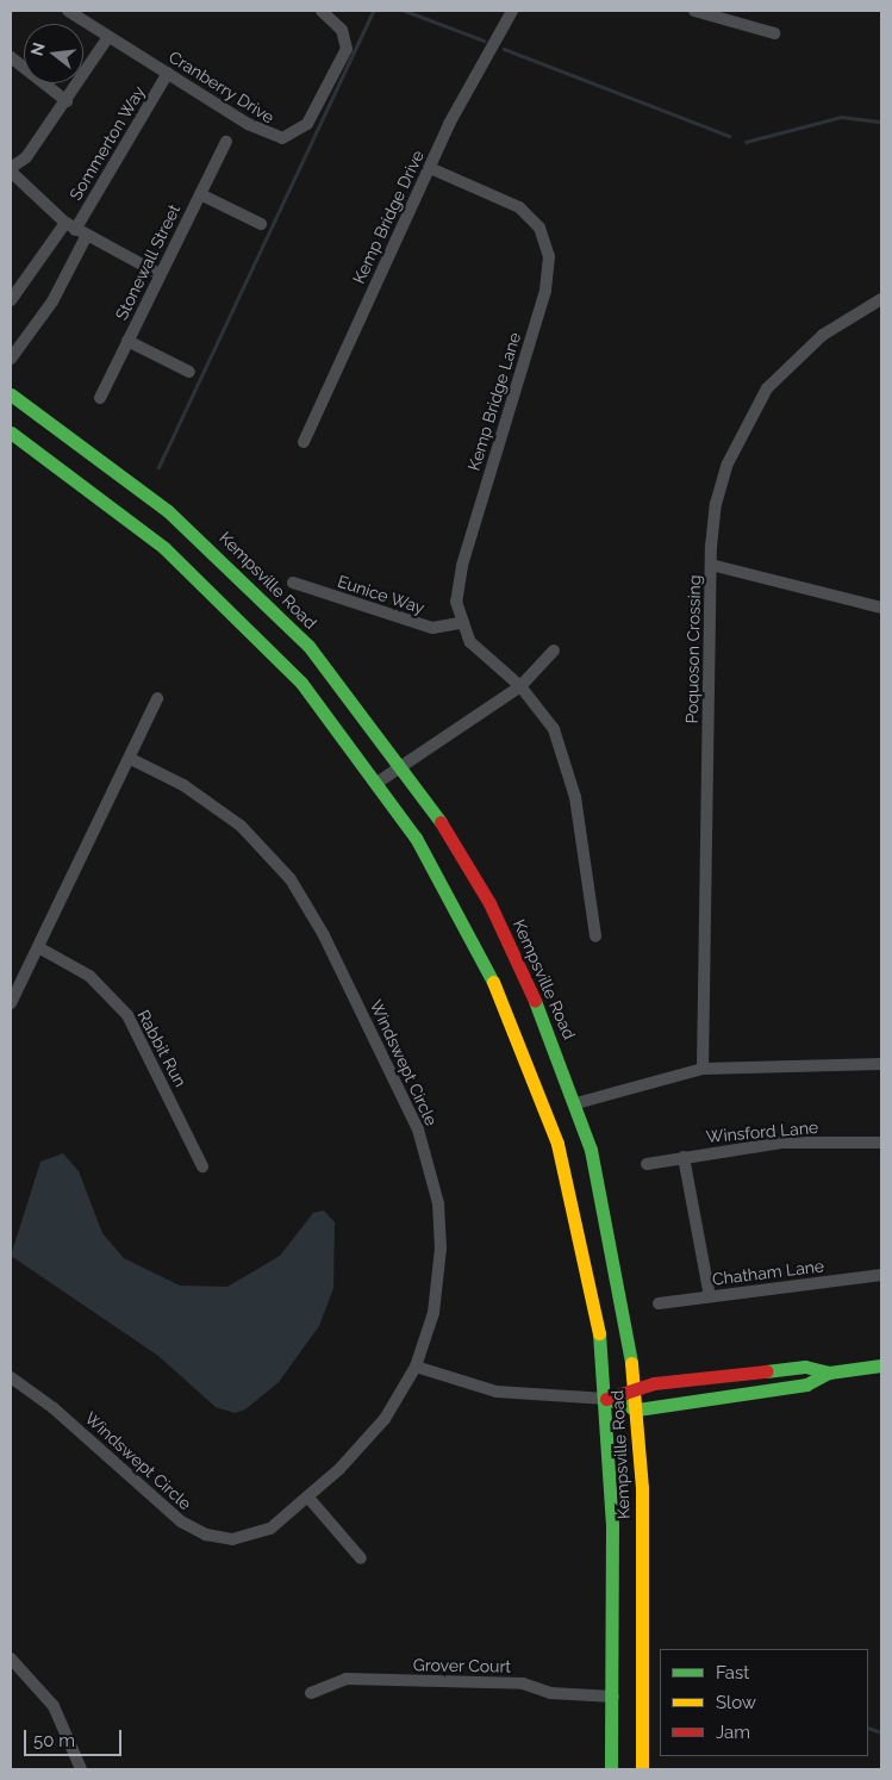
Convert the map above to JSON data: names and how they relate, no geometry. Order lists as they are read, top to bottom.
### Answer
{
  "streets": {
    "main road": ["Kempsville Road"],
    "street": [
      "Cranberry Drive",
      "Sommerton Way",
      "Kemp Bridge Drive",
      "Stonewall Street",
      "Kemp Bridge Lane",
      "Eunice Way",
      "Poquoson Crossing",
      "Rabbit Run",
      "Windswept Circle",
      "Winsford Lane",
      "Chatham Lane",
      "Grover Court"
    ]
  },
  "crossings": [
    ["Cranberry Drive", "Sommerton Way"],
    ["Kemp Bridge Drive", "Kemp Bridge Lane"],
    ["Kemp Bridge Lane", "Eunice Way"],
    ["Kempsville Road", "Grover Court"]
  ],
  "legend": ["Fast", "Slow", "Jam"],
  "scale_bar": "50 m",
  "north": "left"
}
